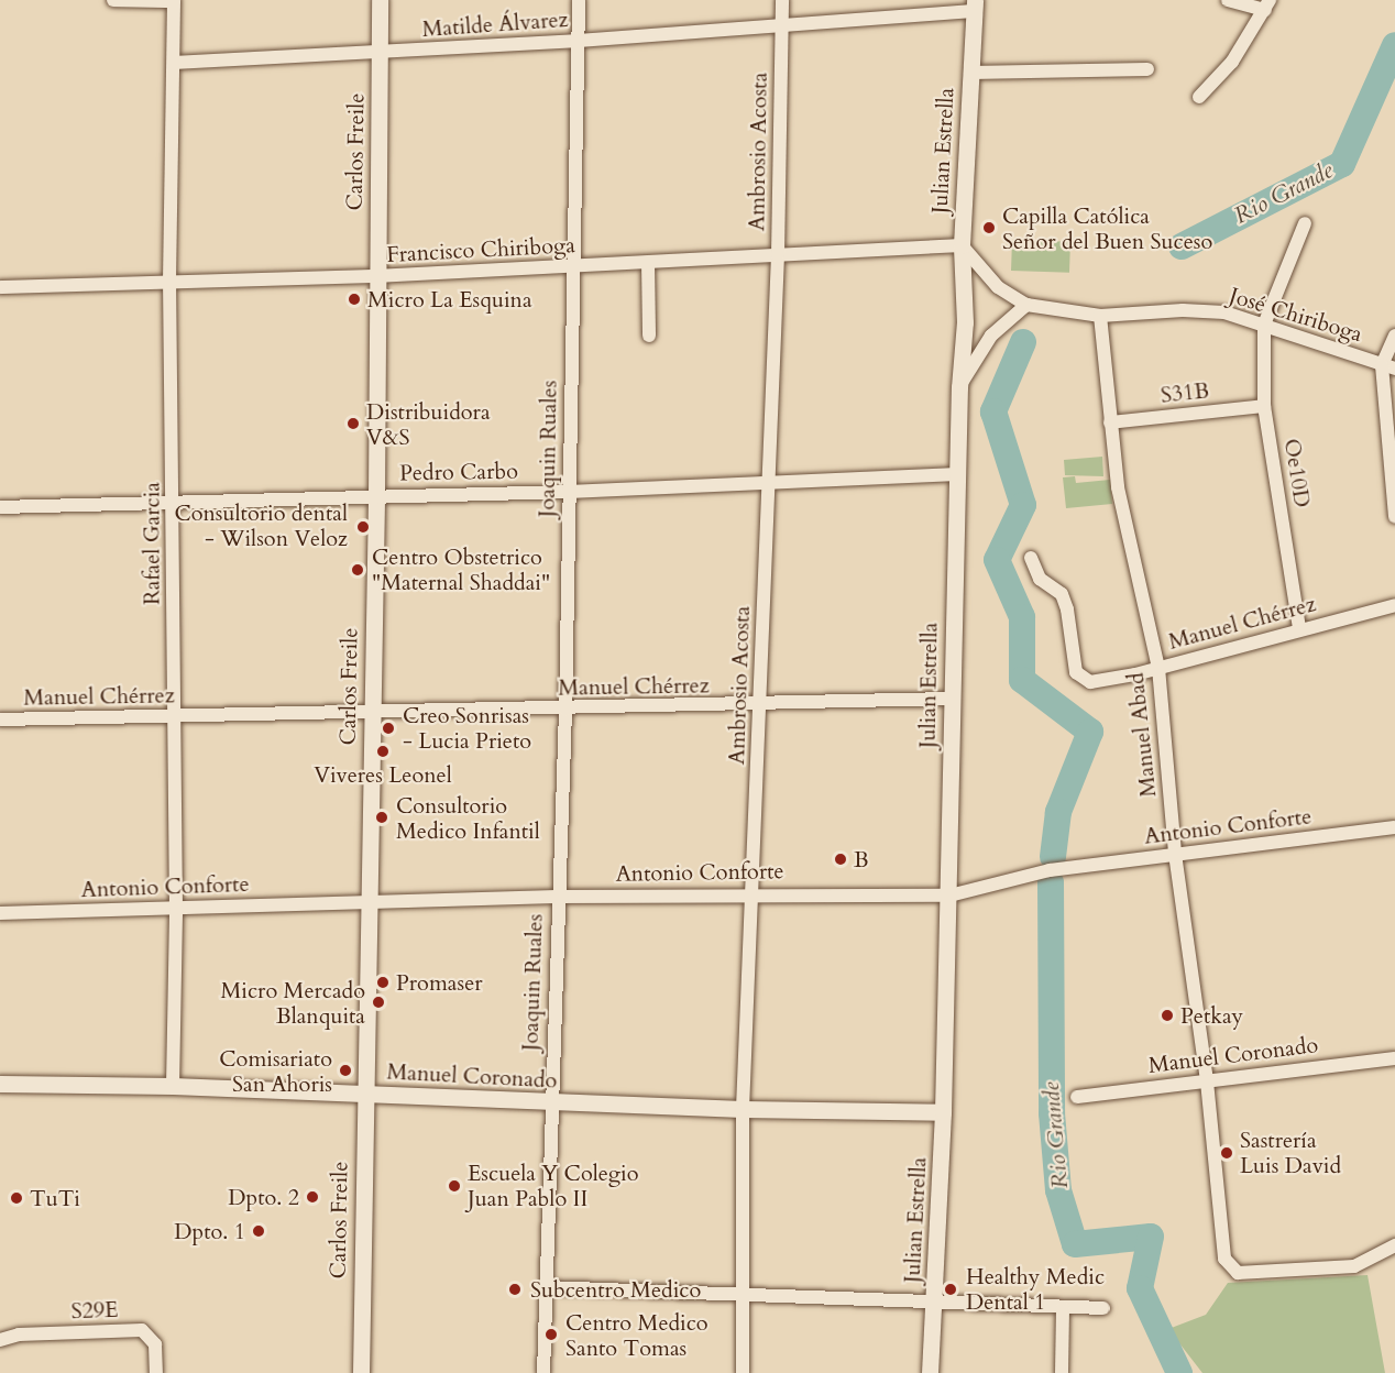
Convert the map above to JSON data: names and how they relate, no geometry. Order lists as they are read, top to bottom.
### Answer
{
  "streets": {
    "street": [
      "Matilde Álvarez",
      "Julian Estrella",
      "Carlos Freile",
      "Ambrosio Acosta",
      "Francisco Chiriboga",
      "José Chiriboga",
      "S31B",
      "Joaquin Ruales",
      "Pedro Carbo",
      "Oe10D",
      "Rafael Garcia",
      "Manuel Chérrez",
      "Manuel Abad",
      "Antonio Conforte",
      "Manuel Coronado",
      "S29E"
    ]
  },
  "crossings": [
    ["Matilde Álvarez", "Julian Estrella"],
    ["Matilde Álvarez", "Carlos Freile"],
    ["Matilde Álvarez", "Ambrosio Acosta"],
    ["Matilde Álvarez", "Joaquin Ruales"],
    ["Matilde Álvarez", "Rafael Garcia"],
    ["Julian Estrella", "Francisco Chiriboga"],
    ["Julian Estrella", "José Chiriboga"],
    ["Julian Estrella", "Pedro Carbo"],
    ["Julian Estrella", "Manuel Chérrez"],
    ["Julian Estrella", "Antonio Conforte"],
    ["Julian Estrella", "Manuel Coronado"],
    ["Carlos Freile", "Francisco Chiriboga"],
    ["Carlos Freile", "Pedro Carbo"],
    ["Carlos Freile", "Manuel Chérrez"],
    ["Carlos Freile", "Antonio Conforte"],
    ["Carlos Freile", "Manuel Coronado"],
    ["Ambrosio Acosta", "Francisco Chiriboga"],
    ["Ambrosio Acosta", "Pedro Carbo"],
    ["Ambrosio Acosta", "Manuel Chérrez"],
    ["Ambrosio Acosta", "Antonio Conforte"],
    ["Ambrosio Acosta", "Manuel Coronado"],
    ["Francisco Chiriboga", "José Chiriboga"],
    ["Francisco Chiriboga", "Joaquin Ruales"],
    ["Francisco Chiriboga", "Rafael Garcia"],
    ["José Chiriboga", "Oe10D"],
    ["José Chiriboga", "Manuel Abad"],
    ["S31B", "Oe10D"],
    ["S31B", "Manuel Abad"],
    ["Joaquin Ruales", "Pedro Carbo"],
    ["Joaquin Ruales", "Manuel Chérrez"],
    ["Joaquin Ruales", "Antonio Conforte"],
    ["Joaquin Ruales", "Manuel Coronado"],
    ["Pedro Carbo", "Rafael Garcia"],
    ["Oe10D", "Manuel Chérrez"],
    ["Rafael Garcia", "Manuel Chérrez"],
    ["Rafael Garcia", "Antonio Conforte"],
    ["Rafael Garcia", "Manuel Coronado"],
    ["Manuel Chérrez", "Manuel Abad"],
    ["Manuel Abad", "Antonio Conforte"],
    ["Manuel Abad", "Manuel Coronado"]
  ],
  "water": ["Rio Grande"],
  "places": [
    "Capilla Católica Señor del Buen Suceso",
    "Micro La Esquina",
    "Distribuidora V&S",
    "Consultorio dental - Wilson Veloz",
    "Centro Obstetrico \"Maternal Shaddai\"",
    "Creo Sonrisas - Lucia Prieto",
    "Viveres Leonel",
    "Consultorio Medico Infantil",
    "B",
    "Promaser",
    "Micro Mercado Blanquita",
    "Petkay",
    "Comisariato San Ahoris",
    "Sastrería Luis David",
    "Escuela Y Colegio Juan Pablo II",
    "Dpto. 2",
    "TuTi",
    "Dpto. 1",
    "Subcentro Medico",
    "Healthy Medic Dental 1",
    "Centro Medico Santo Tomas"
  ]
}
